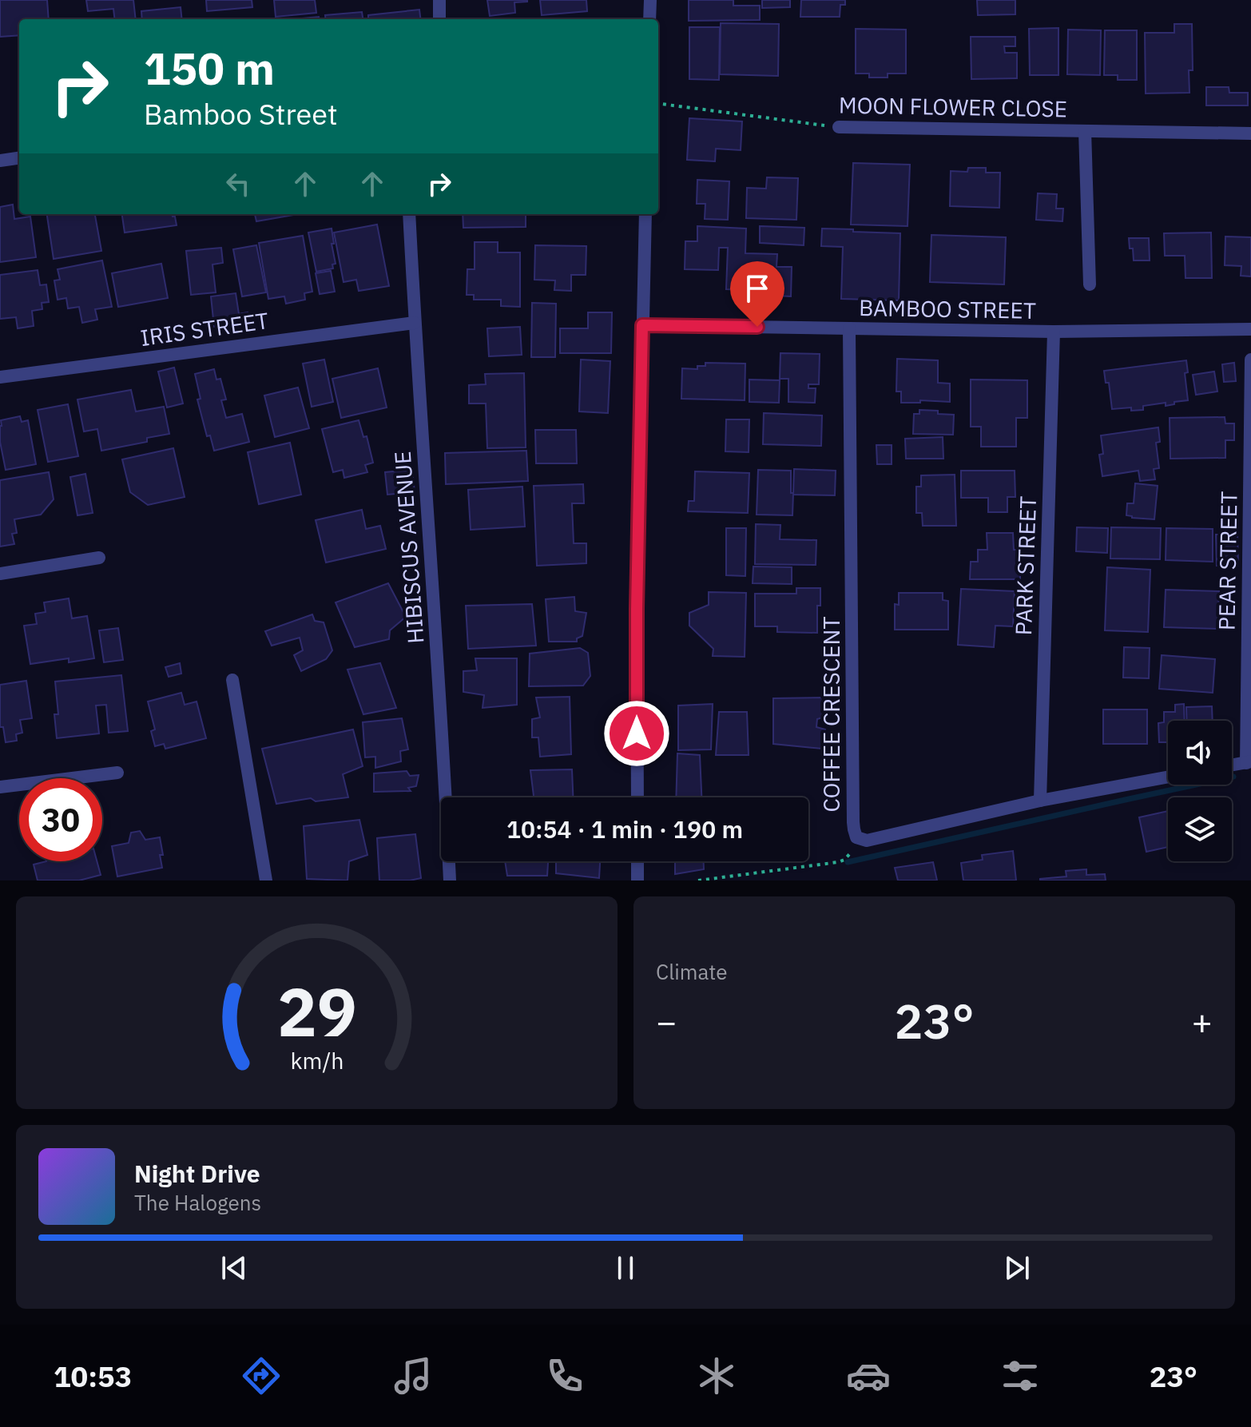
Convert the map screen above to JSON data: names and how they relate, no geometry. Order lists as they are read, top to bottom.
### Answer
{
  "streets": {
    "street": [
      "MOON FLOWER CLOSE",
      "BAMBOO STREET",
      "IRIS STREET",
      "HIBISCUS AVENUE",
      "PEAR STREET",
      "PARK STREET",
      "COFFEE CRESCENT"
    ]
  },
  "crossings": [
    ["BAMBOO STREET", "PARK STREET"],
    ["BAMBOO STREET", "COFFEE CRESCENT"],
    ["IRIS STREET", "HIBISCUS AVENUE"],
    ["PARK STREET", "COFFEE CRESCENT"]
  ],
  "page": {
    "turn": ["150 m", "Bamboo Street"],
    "limit": "30",
    "trip": "10:54 · 1 min · 190 m",
    "tile": "Climate",
    "heat": ["−", "23°", "+"],
    "song": ["Night Drive", "The Halogens"],
    "tabs": ["10:53", "23°"],
    "gauge": ["29", "km/h"]
  }
}
